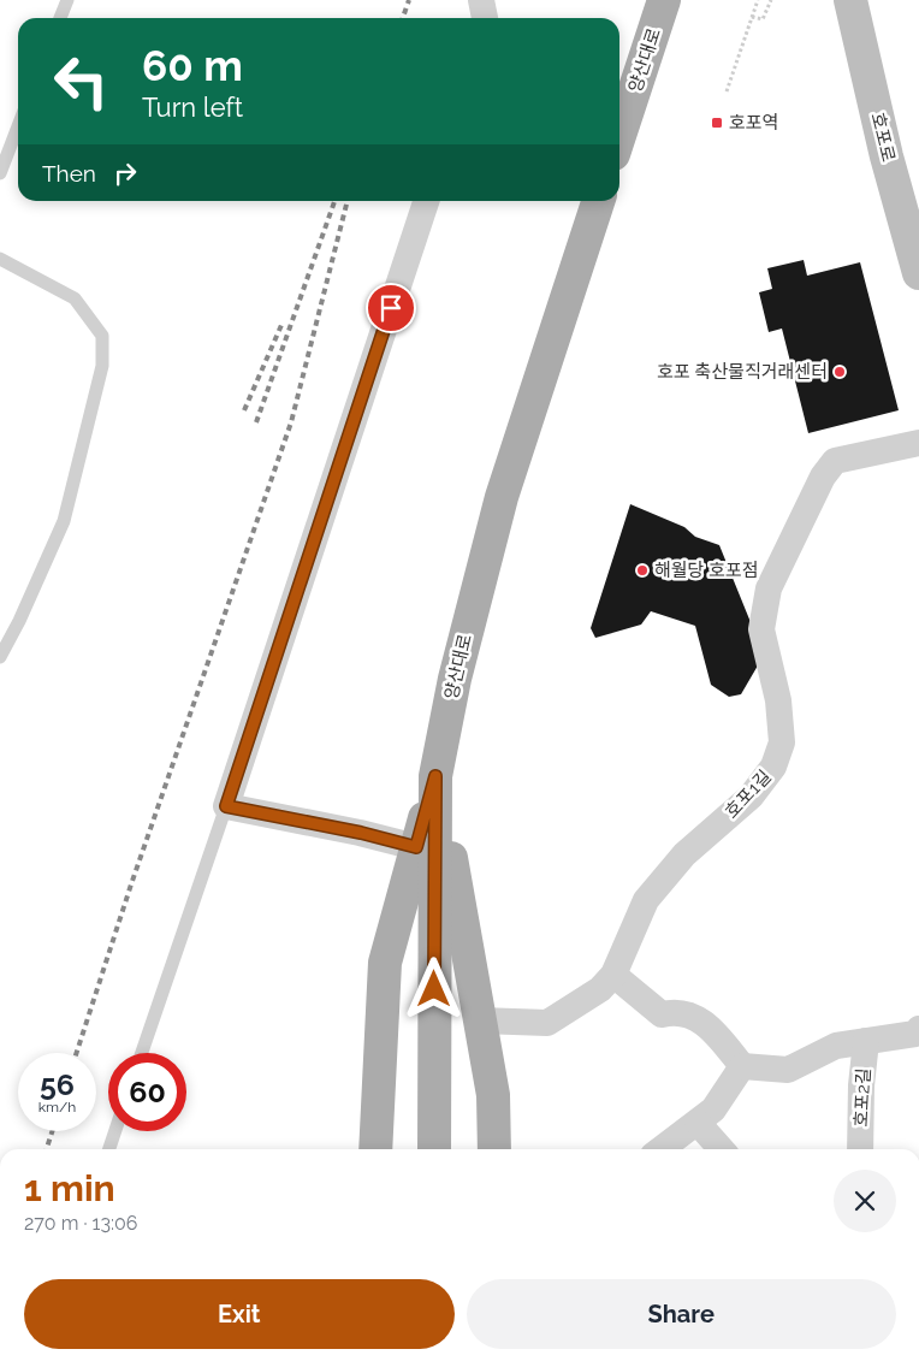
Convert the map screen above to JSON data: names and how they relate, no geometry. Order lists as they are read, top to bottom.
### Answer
{
  "streets": {
    "main road": ["양산대로", "호포로"],
    "street": ["호포1길", "호포2길"]
  },
  "places": {
    "transit": ["호포역"],
    "other": ["호포 축산물직거래센터", "해월당 호포점"]
  },
  "page": {
    "turn": ["60 m", "Turn left"],
    "then": "Then",
    "speed": "56 km/h",
    "limit": "60",
    "heading": ["1 min", "270 m · 13:06"],
    "buttons": ["Exit", "Share"]
  }
}
